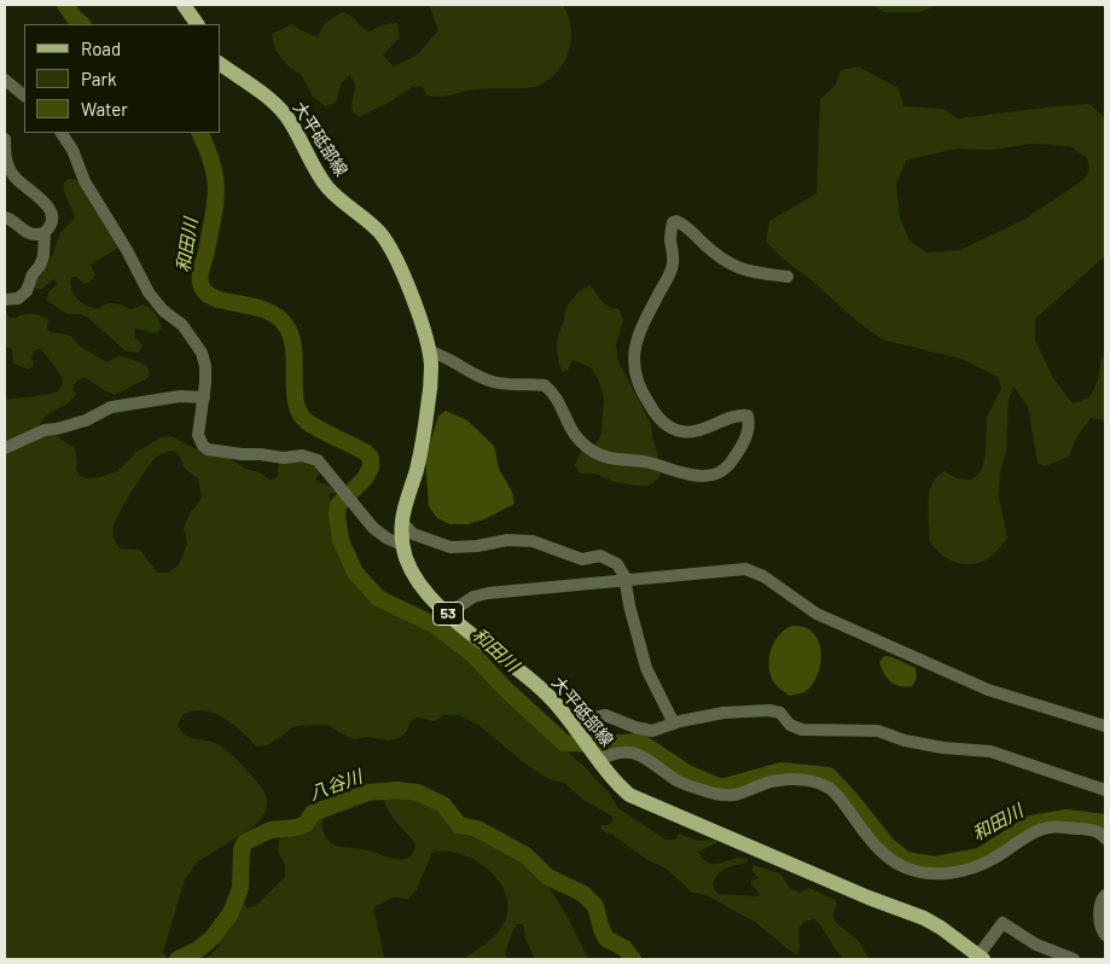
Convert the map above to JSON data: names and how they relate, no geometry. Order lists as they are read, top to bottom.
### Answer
{
  "streets": {
    "main road": ["大平砥部線", "53"]
  },
  "water": ["和田川", "八谷川"],
  "legend": ["Road", "Park", "Water"]
}
